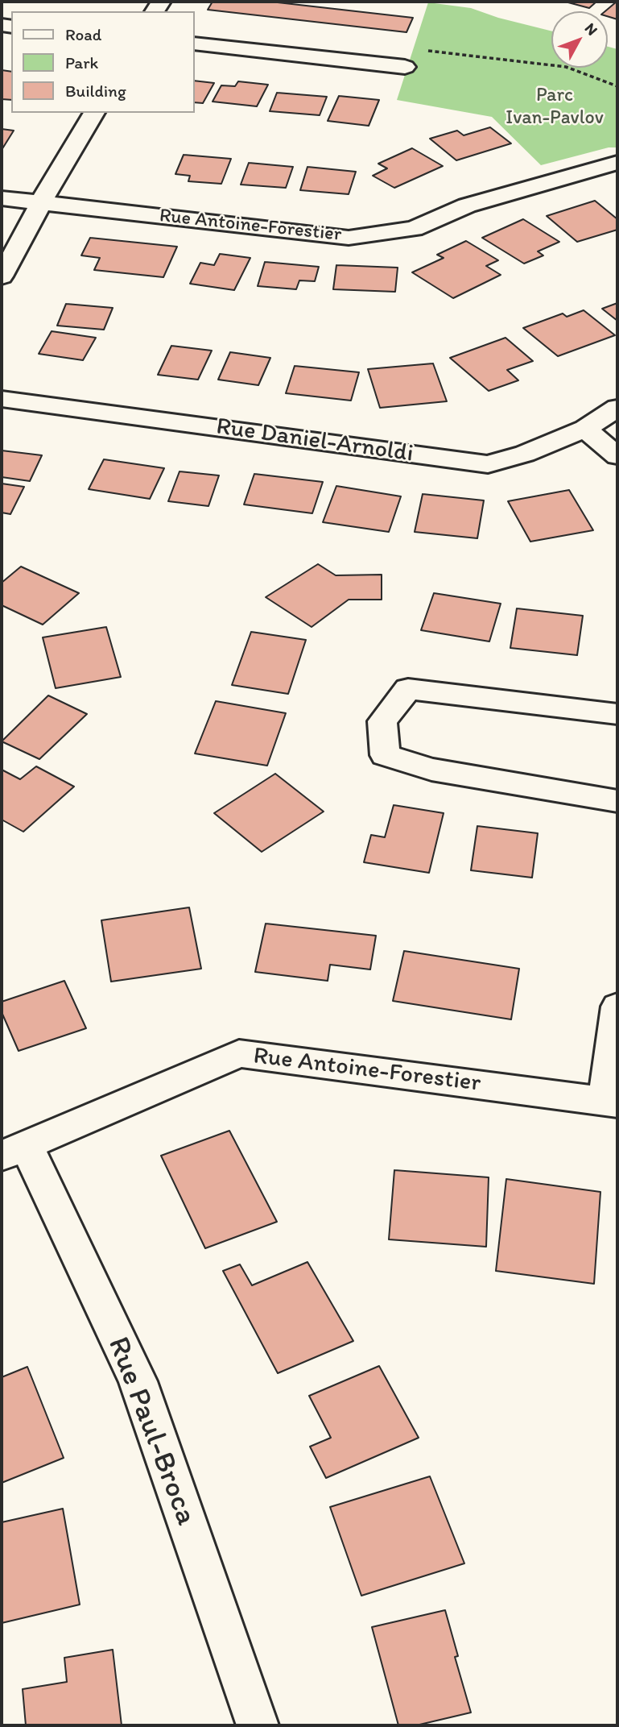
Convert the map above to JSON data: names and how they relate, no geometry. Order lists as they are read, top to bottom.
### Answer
{
  "streets": {
    "street": ["Rue Antoine-Forestier", "Rue Daniel-Arnoldi", "Rue Paul-Broca"]
  },
  "crossings": [
    ["Rue Antoine-Forestier", "Rue Paul-Broca"]
  ],
  "parks": ["Parc Ivan-Pavlov"],
  "legend": ["Road", "Park", "Building"],
  "north": "top right"
}
